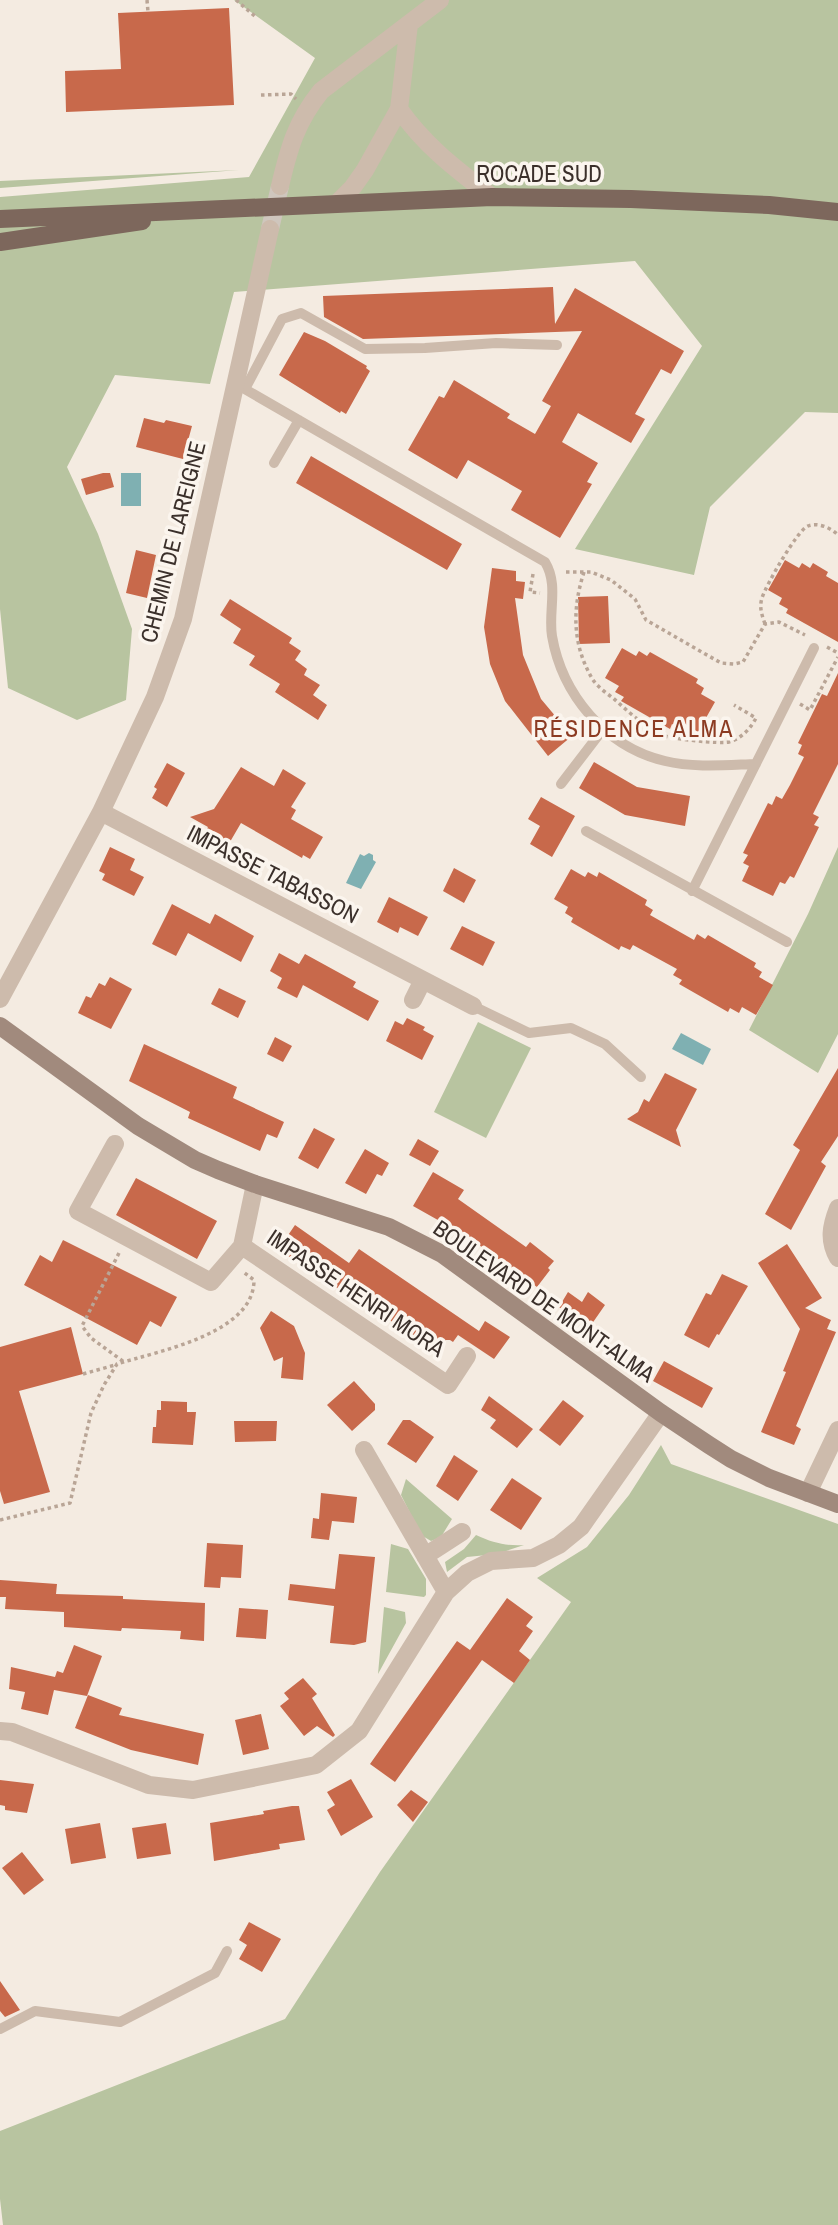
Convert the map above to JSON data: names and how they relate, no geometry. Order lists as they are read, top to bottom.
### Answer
{
  "streets": {
    "main road": ["ROCADE SUD"],
    "street": [
      "CHEMIN DE LAREIGNE",
      "IMPASSE TABASSON",
      "IMPASSE HENRI MORA",
      "BOULEVARD DE MONT-ALMA"
    ]
  },
  "crossings": [
    ["CHEMIN DE LAREIGNE", "IMPASSE TABASSON"]
  ],
  "districts": ["RÉSIDENCE ALMA"]
}
